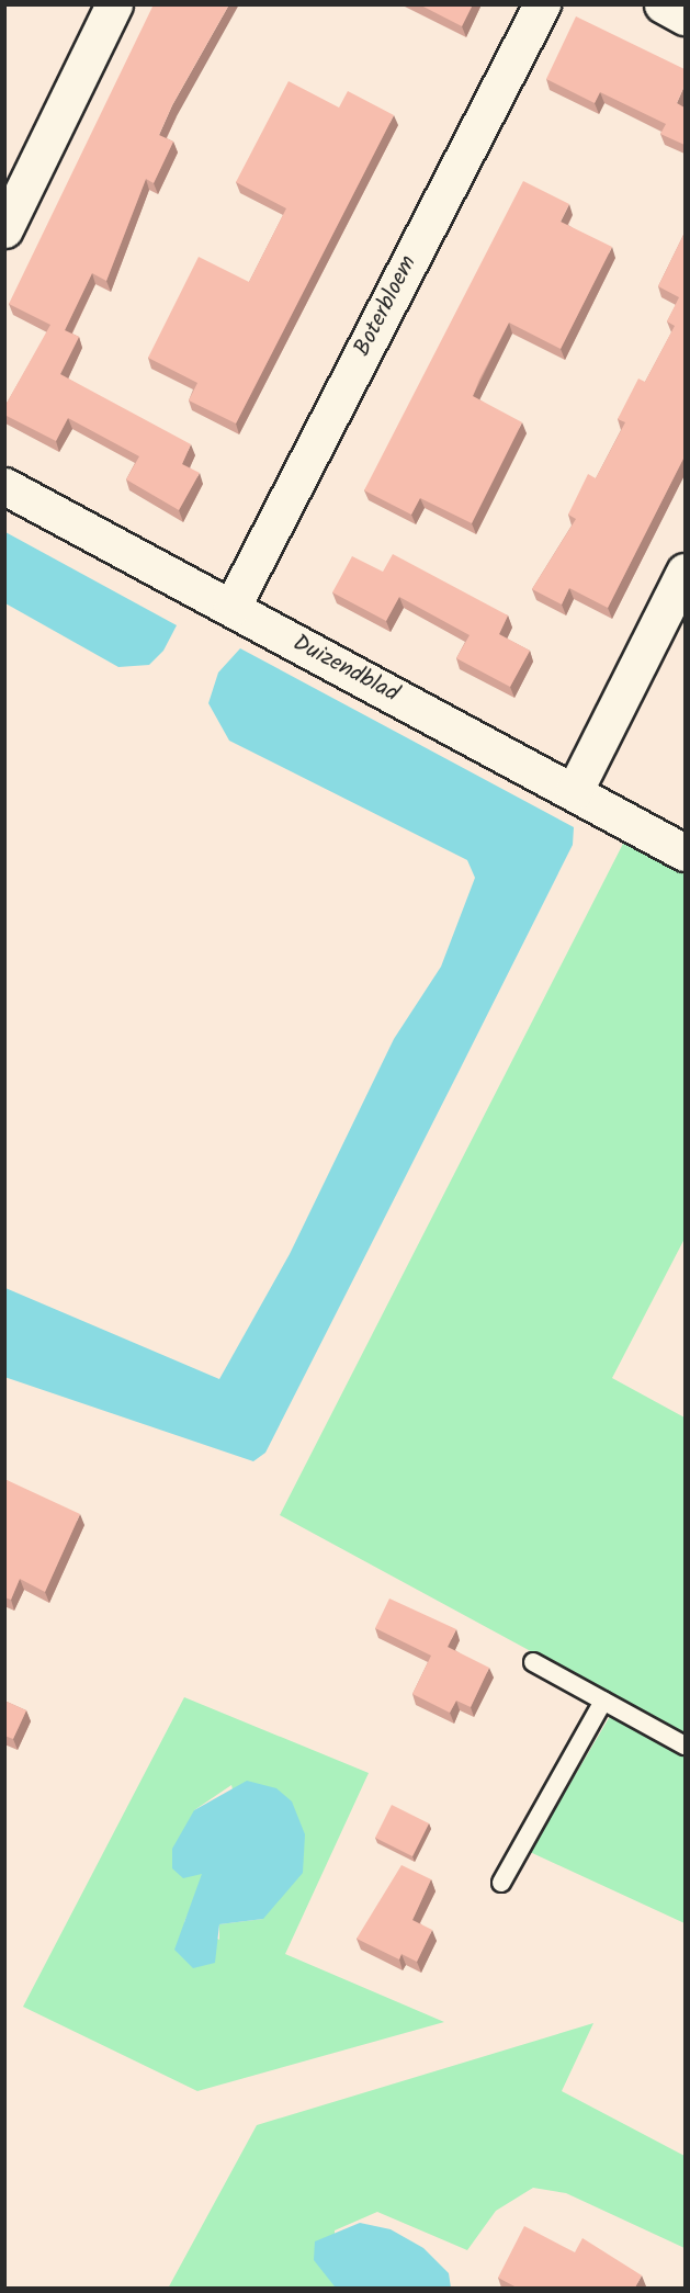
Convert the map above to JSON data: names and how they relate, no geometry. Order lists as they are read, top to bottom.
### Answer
{
  "streets": {
    "street": ["Boterbloem", "Duizendblad"]
  },
  "crossings": [
    ["Boterbloem", "Duizendblad"]
  ]
}
